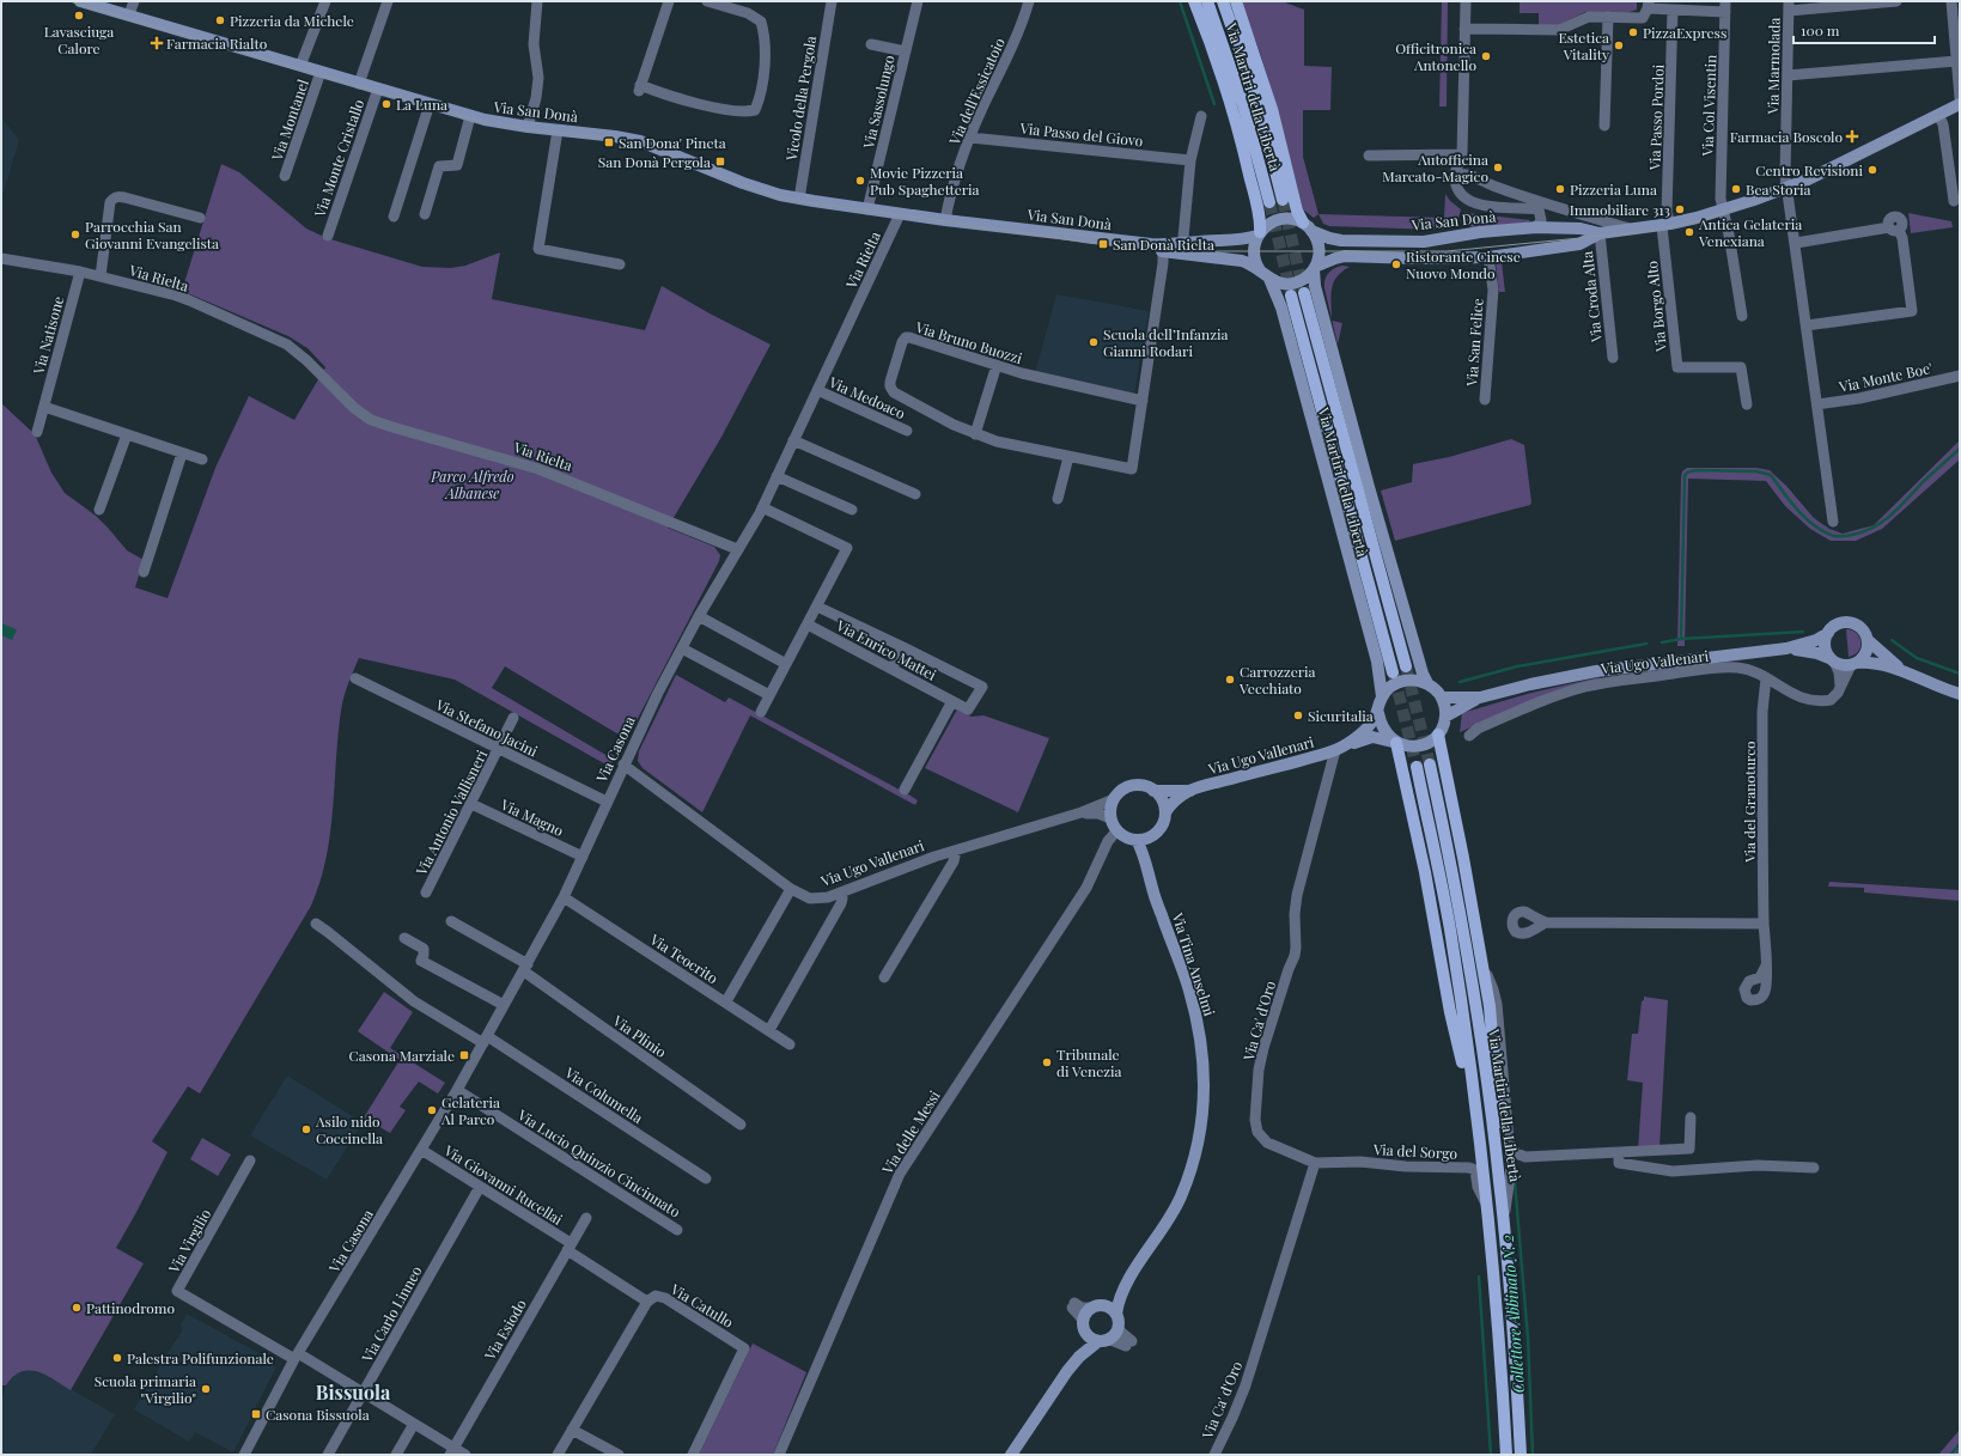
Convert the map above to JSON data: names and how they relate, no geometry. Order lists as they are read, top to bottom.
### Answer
{
  "streets": {
    "main road": ["Via Martiri della Libertà"],
    "street": [
      "Via Marmolada",
      "Via dell'Essicatoio",
      "Vicolo della Pergola",
      "Via Sassolungo",
      "Via Col Visentin",
      "Via San Donà",
      "Via Passo Pordoi",
      "Via Montanel",
      "Via Passo del Giovo",
      "Via Monte Cristallo",
      "Via Rielta",
      "Via Croda Alta",
      "Via Borgo Alto",
      "Via Natisone",
      "Via Bruno Buozzi",
      "Via San Felice",
      "Via Monte Boe'",
      "Via Medoaco",
      "Via Enrico Mattei",
      "Via Ugo Vallenari",
      "Via Stefano Jacini",
      "Via Casona",
      "Via del Granoturco",
      "Via Antonio Vallisneri",
      "Via Magno",
      "Via Teocrito",
      "Via Tina Anselmi",
      "Via Ca' d'Oro",
      "Via Plinio",
      "Via Columella",
      "Via delle Messi",
      "Via del Sorgo",
      "Via Lucio Quinzio Cincinnato",
      "Via Giovanni Rucellai",
      "Via Virgilio",
      "Via Catullo",
      "Via Carlo Linneo",
      "Via Esiodo"
    ]
  },
  "crossings": [
    ["Via Marmolada", "Via San Donà"],
    ["Via dell'Essicatoio", "Via San Donà"],
    ["Via dell'Essicatoio", "Via Passo del Giovo"],
    ["Via Martiri della Libertà", "Via San Donà"],
    ["Via Martiri della Libertà", "Via Ugo Vallenari"],
    ["Via Martiri della Libertà", "Via del Sorgo"],
    ["Vicolo della Pergola", "Via San Donà"],
    ["Via Sassolungo", "Via San Donà"],
    ["Via Col Visentin", "Via San Donà"],
    ["Via San Donà", "Via Passo Pordoi"],
    ["Via San Donà", "Via Montanel"],
    ["Via San Donà", "Via Monte Cristallo"],
    ["Via San Donà", "Via Rielta"],
    ["Via San Donà", "Via Croda Alta"],
    ["Via San Donà", "Via Borgo Alto"],
    ["Via San Donà", "Via Bruno Buozzi"],
    ["Via San Donà", "Via San Felice"],
    ["Via Passo Pordoi", "Via Borgo Alto"],
    ["Via Rielta", "Via Natisone"],
    ["Via Rielta", "Via Medoaco"],
    ["Via Rielta", "Via Casona"],
    ["Via Ugo Vallenari", "Via Casona"],
    ["Via Ugo Vallenari", "Via del Granoturco"],
    ["Via Ugo Vallenari", "Via Tina Anselmi"],
    ["Via Ugo Vallenari", "Via Ca' d'Oro"],
    ["Via Ugo Vallenari", "Via delle Messi"],
    ["Via Stefano Jacini", "Via Casona"],
    ["Via Stefano Jacini", "Via Antonio Vallisneri"],
    ["Via Casona", "Via Magno"],
    ["Via Casona", "Via Teocrito"],
    ["Via Casona", "Via Plinio"],
    ["Via Casona", "Via Columella"],
    ["Via Casona", "Via Lucio Quinzio Cincinnato"],
    ["Via Casona", "Via Giovanni Rucellai"],
    ["Via Casona", "Via Virgilio"],
    ["Via Antonio Vallisneri", "Via Magno"],
    ["Via Tina Anselmi", "Via delle Messi"],
    ["Via Ca' d'Oro", "Via del Sorgo"],
    ["Via Giovanni Rucellai", "Via Catullo"],
    ["Via Giovanni Rucellai", "Via Carlo Linneo"],
    ["Via Giovanni Rucellai", "Via Esiodo"]
  ],
  "districts": ["Bissuola"],
  "water": ["Collettore Abbinato N. 2"],
  "parks": ["Parco Alfredo Albanese"],
  "places": {
    "other": [
      "Lavasciuga Calore",
      "Pizzeria da Michele",
      "PizzaExpress",
      "Estetica Vitality",
      "Officitronica Antonello",
      "La Luna",
      "Autofficina Marcato-Magico",
      "Centro Revisioni",
      "Movie Pizzeria Pub Spaghetteria",
      "Pizzeria Luna",
      "Bea Storia",
      "Immobiliare 313",
      "Antica Gelateria Venexiana",
      "Parrocchia San Giovanni Evangelista",
      "Ristorante Cinese Nuovo Mondo",
      "Scuola dell’Infanzia Gianni Rodari",
      "Carrozzeria Vecchiato",
      "Sicuritalia",
      "Tribunale di Venezia",
      "Gelateria Al Parco",
      "Asilo nido Coccinella",
      "Pattinodromo",
      "Palestra Polifunzionale",
      "Scuola primaria \"Virgilio\""
    ],
    "health": ["Farmacia Rialto", "Farmacia Boscolo"],
    "transit": [
      "San Dona' Pineta",
      "San Donà Pergola",
      "San Donà Rielta",
      "Casona Marziale",
      "Casona Bissuola"
    ]
  },
  "scale_bar": "100 m"
}
